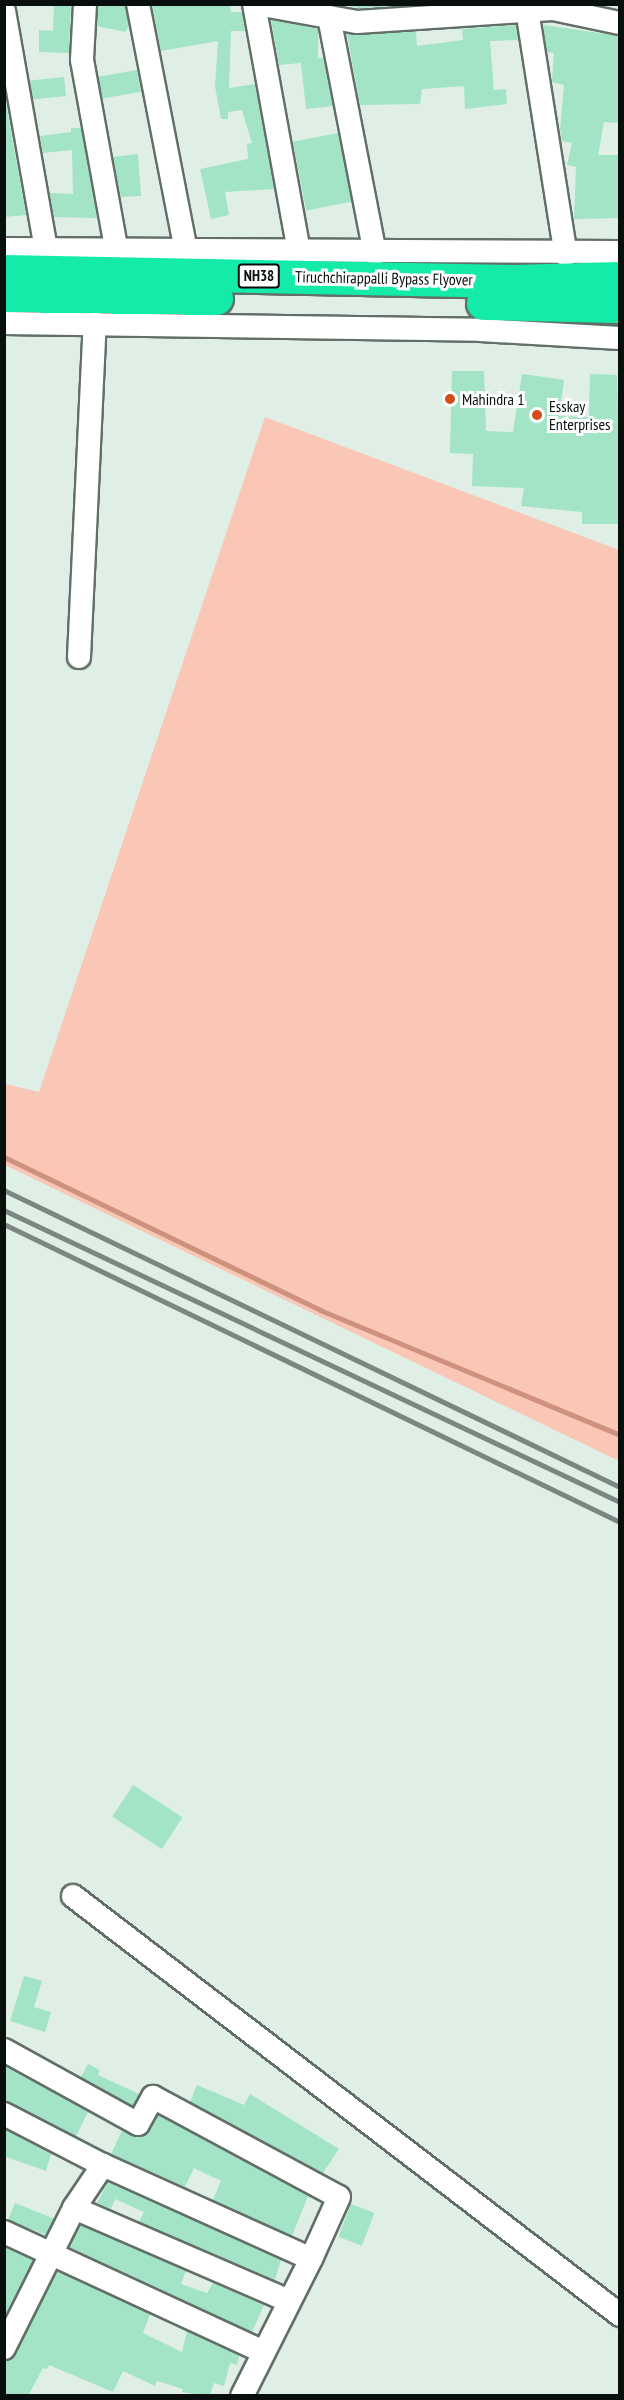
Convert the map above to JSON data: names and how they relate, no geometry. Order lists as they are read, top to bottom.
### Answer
{
  "streets": {
    "highway": ["NH38", "Tiruchchirappalli Bypass Flyover"]
  },
  "places": ["Mahindra 1", "Esskay Enterprises"]
}
